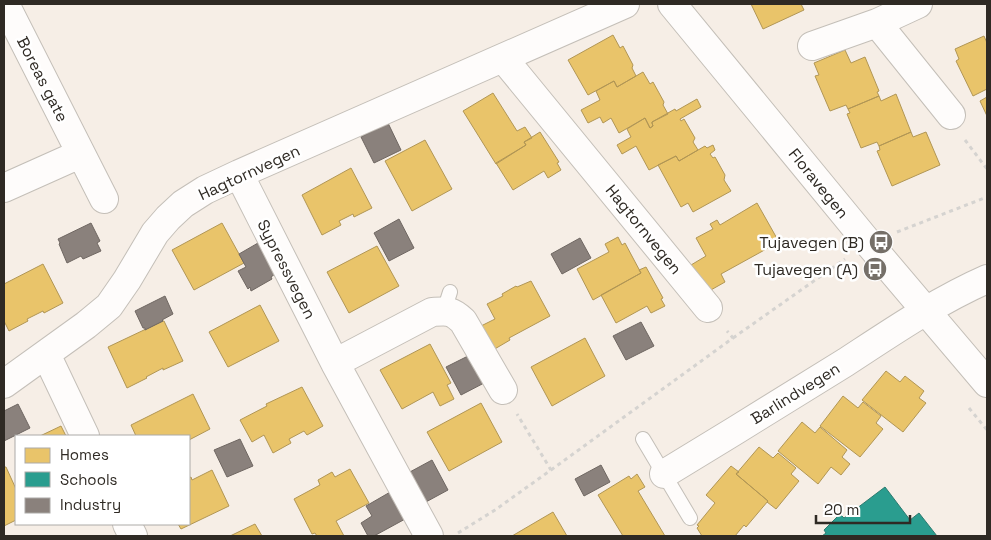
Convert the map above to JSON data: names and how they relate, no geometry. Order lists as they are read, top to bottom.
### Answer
{
  "streets": {
    "street": [
      "Boreas gate",
      "Hagtornvegen",
      "Floravegen",
      "Sypressvegen",
      "Barlindvegen"
    ]
  },
  "crossings": [
    ["Hagtornvegen", "Sypressvegen"],
    ["Floravegen", "Barlindvegen"]
  ],
  "places": {
    "bus stop": ["Tujavegen (B)", "Tujavegen (A)"]
  },
  "legend": ["Homes", "Schools", "Industry"],
  "scale_bar": "20 m"
}
